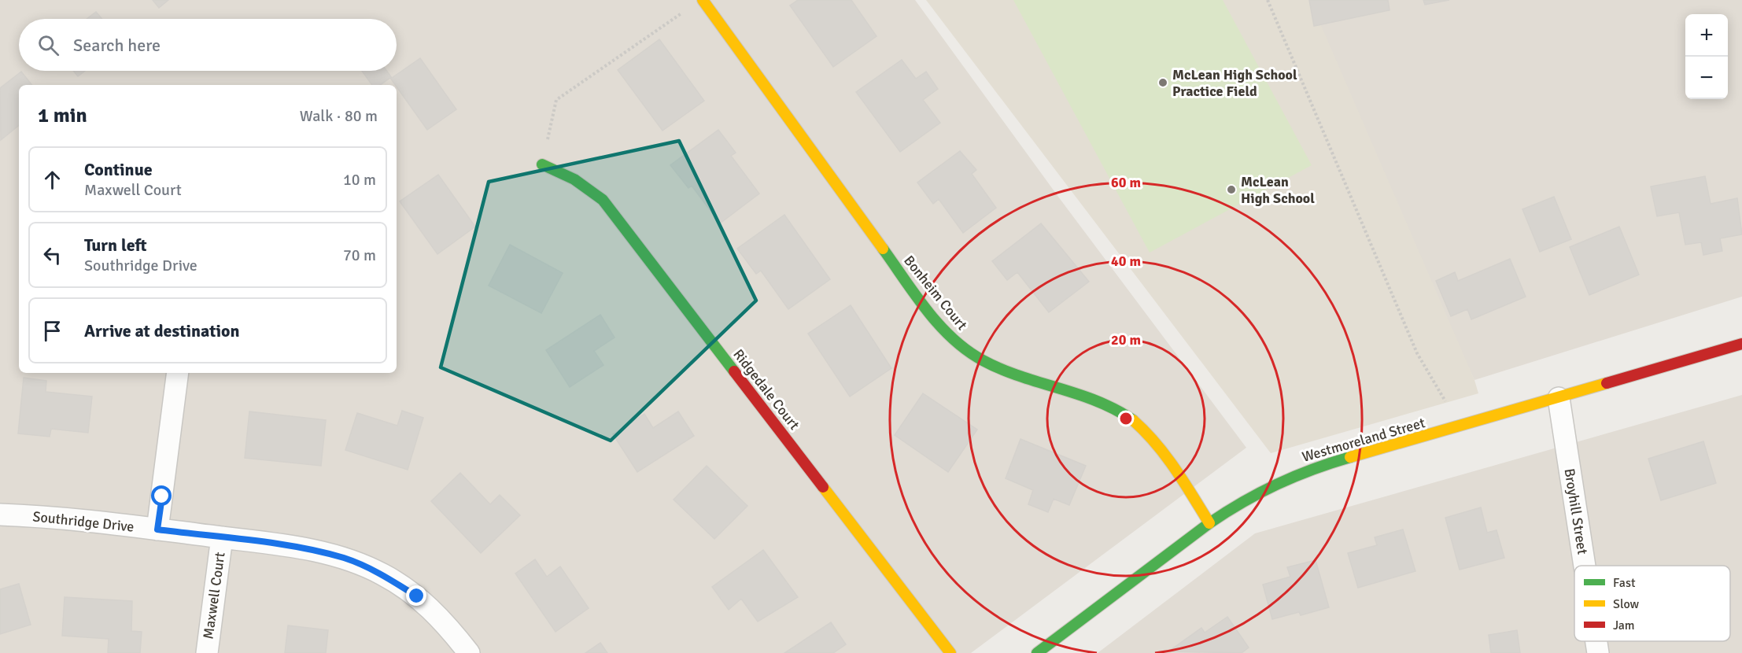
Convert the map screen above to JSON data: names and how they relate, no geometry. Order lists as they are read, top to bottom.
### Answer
{
  "streets": {
    "street": [
      "Bonheim Court",
      "Ridgedale Court",
      "Westmoreland Street",
      "Broyhill Street",
      "Southridge Drive",
      "Maxwell Court"
    ]
  },
  "crossings": [
    ["Bonheim Court", "Westmoreland Street"],
    ["Westmoreland Street", "Broyhill Street"],
    ["Southridge Drive", "Maxwell Court"]
  ],
  "places": ["McLean High School Practice Field", "McLean High School"],
  "legend": ["Fast", "Slow", "Jam"],
  "page": {
    "map_buttons": ["+", "−"],
    "search": "Search here",
    "heading": ["1 min", "Walk · 80 m"],
    "list": [
      ["Continue", "Maxwell Court", "10 m"],
      ["Turn left", "Southridge Drive", "70 m"],
      "Arrive at destination"
    ]
  },
  "rings": ["60 m", "40 m", "20 m"]
}
